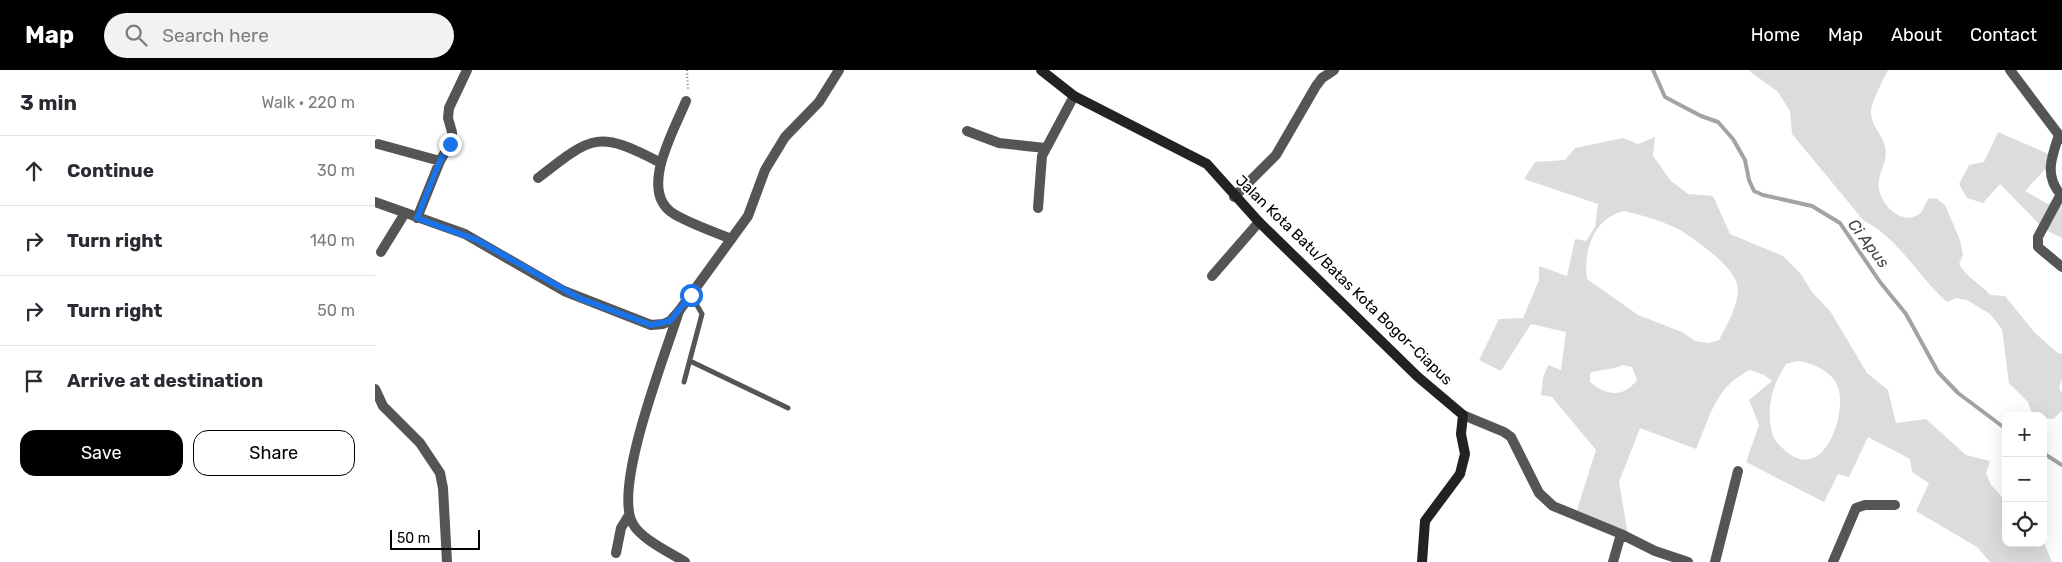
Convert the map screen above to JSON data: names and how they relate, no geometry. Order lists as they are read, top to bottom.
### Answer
{
  "streets": {
    "main road": ["Jalan Kota Batu/Batas Kota Bogor–Ciapus"]
  },
  "water": ["Ci Apus"],
  "scale_bar": "50 m",
  "page": {
    "header": "Map",
    "search": "Search here",
    "nav": [
      "Home",
      "Map",
      "About",
      "Contact"
    ],
    "heading": ["3 min", "Walk · 220 m"],
    "list": [
      ["Continue", "30 m"],
      ["Turn right", "140 m"],
      ["Turn right", "50 m"],
      "Arrive at destination"
    ],
    "map_buttons": ["+", "−"],
    "buttons": ["Save", "Share"],
    "scale": "50 m"
  }
}
